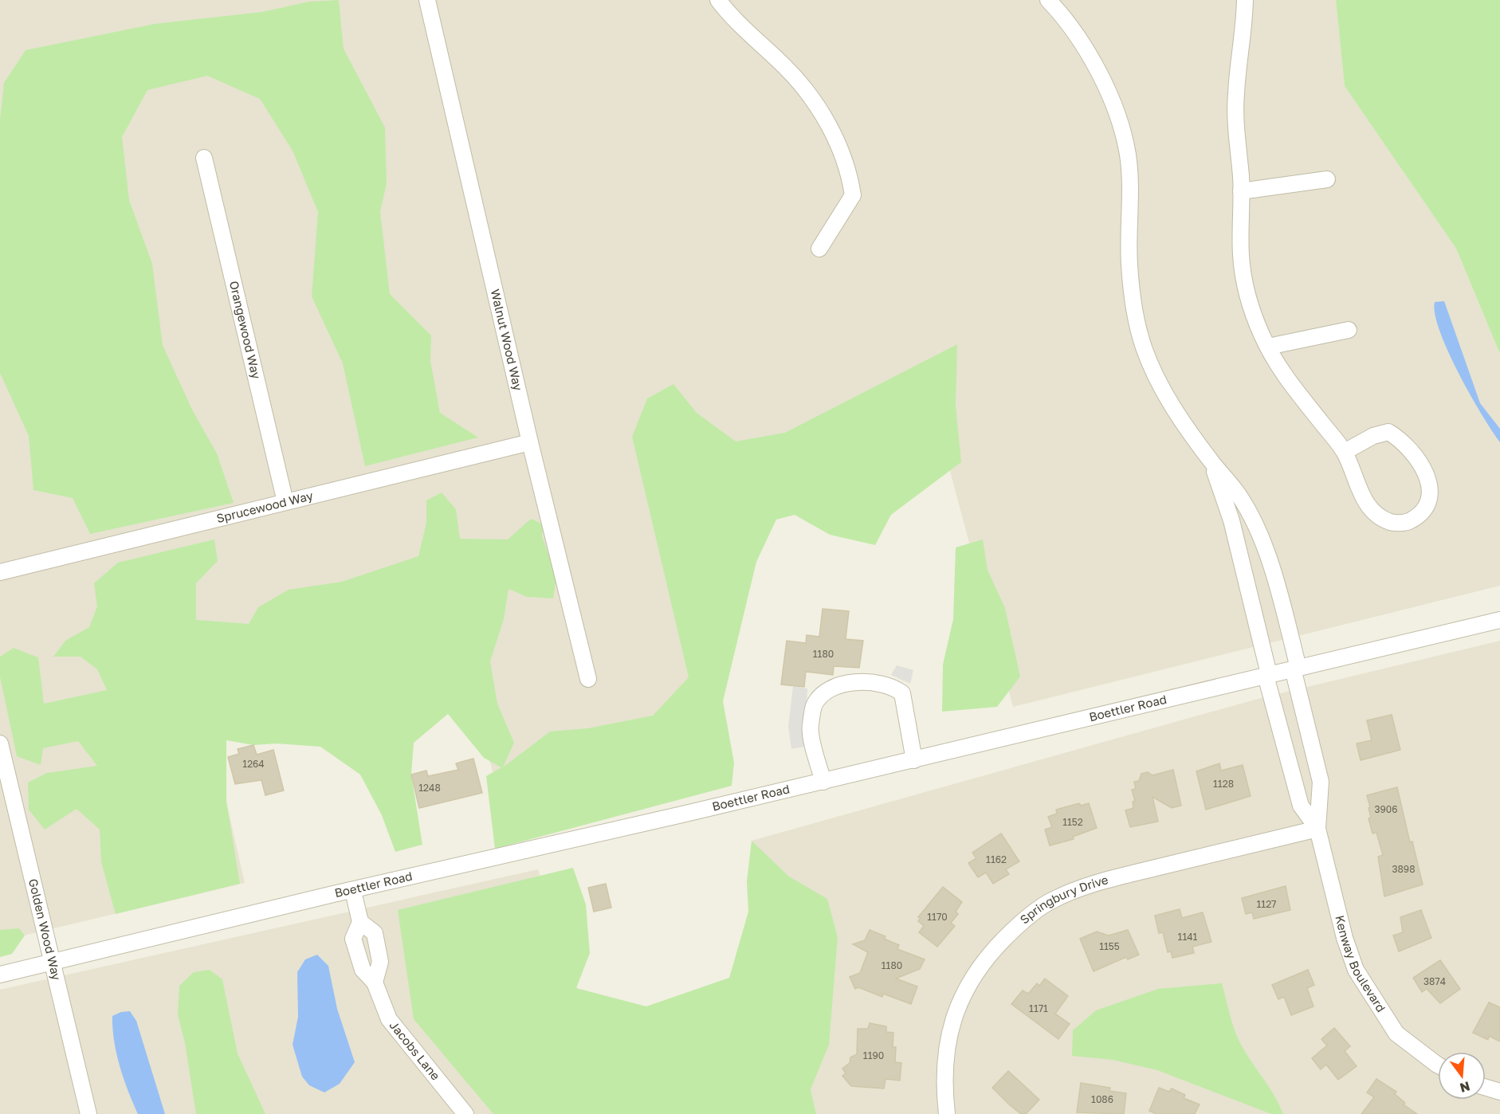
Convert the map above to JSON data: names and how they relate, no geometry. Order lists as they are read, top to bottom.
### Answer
{
  "streets": {
    "street": [
      "Orangewood Way",
      "Walnut Wood Way",
      "Sprucewood Way",
      "Boettler Road",
      "Springbury Drive",
      "Golden Wood Way",
      "Kenway Boulevard",
      "Jacobs Lane"
    ]
  },
  "crossings": [
    ["Orangewood Way", "Sprucewood Way"],
    ["Walnut Wood Way", "Sprucewood Way"],
    ["Boettler Road", "Golden Wood Way"],
    ["Boettler Road", "Kenway Boulevard"],
    ["Boettler Road", "Jacobs Lane"],
    ["Springbury Drive", "Kenway Boulevard"]
  ],
  "house_numbers": [
    "1180",
    "1264",
    "1128",
    "1248",
    "3906",
    "1152",
    "1162",
    "3898",
    "1127",
    "1170",
    "1141",
    "1155",
    "1180",
    "3874",
    "1171",
    "1190",
    "1086"
  ],
  "north": "bottom"
}
